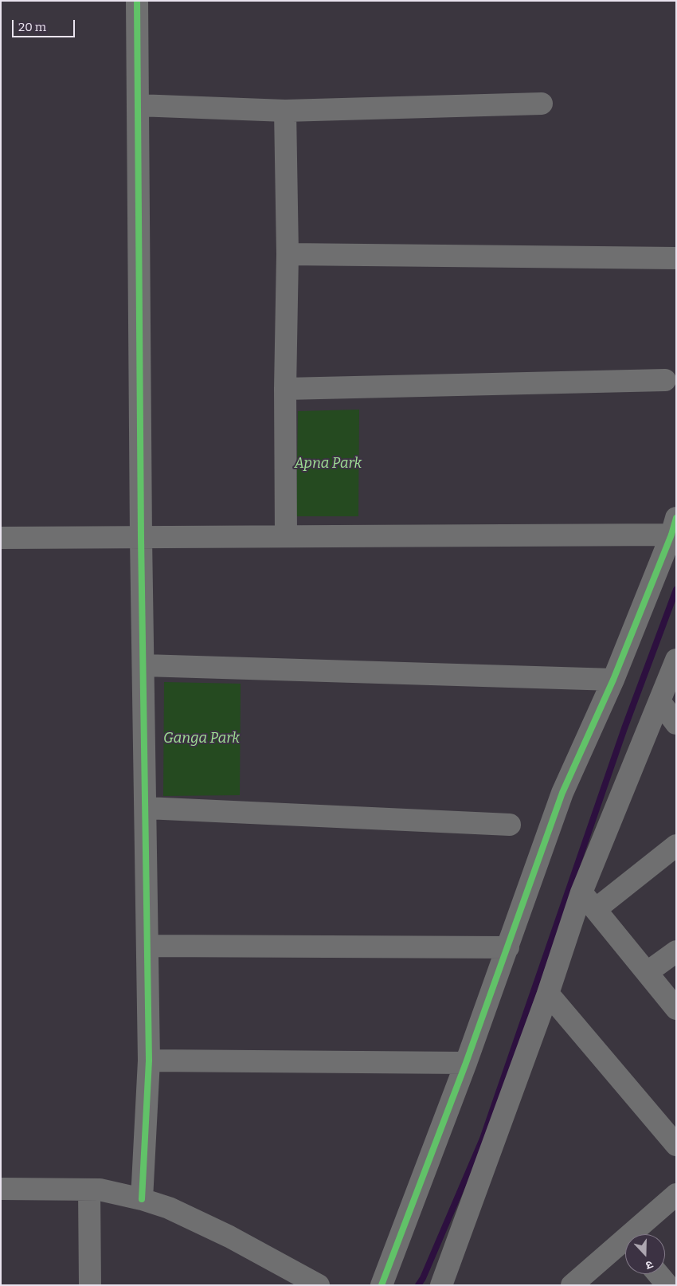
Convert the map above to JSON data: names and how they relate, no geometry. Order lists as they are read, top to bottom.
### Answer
{
  "parks": ["Apna Park", "Ganga Park"],
  "scale_bar": "20 m",
  "north": "bottom"
}
